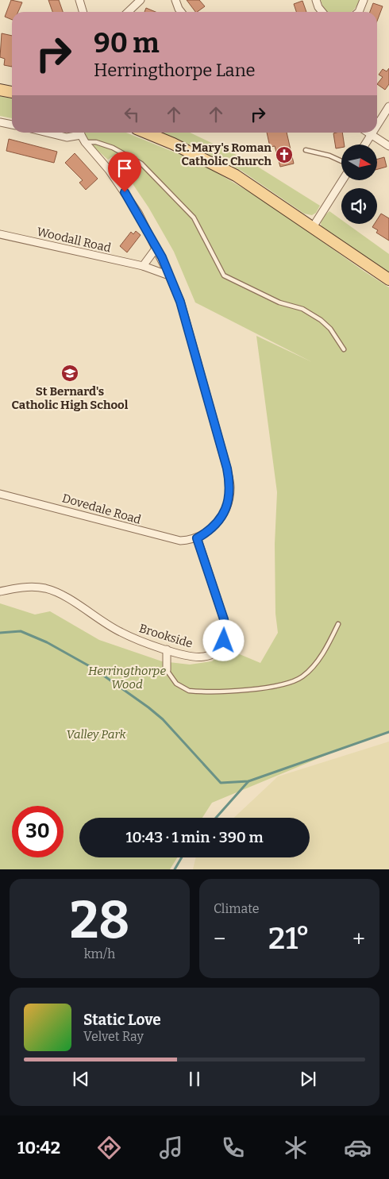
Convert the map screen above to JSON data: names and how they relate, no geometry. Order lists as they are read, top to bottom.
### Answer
{
  "streets": {
    "street": ["Woodall Road", "Dovedale Road", "Brookside"]
  },
  "crossings": [
    ["Dovedale Road", "Brookside"]
  ],
  "parks": ["Herringthorpe Wood", "Valley Park"],
  "places": {
    "church": ["St. Mary's Roman Catholic Church"],
    "school or university": ["St Bernard's Catholic High School"]
  },
  "north": "right",
  "page": {
    "turn": ["90 m", "Herringthorpe Lane"],
    "limit": "30",
    "trip": "10:43 · 1 min · 390 m",
    "tile": [
      ["28", "km/h"],
      "Climate"
    ],
    "heat": ["−", "21°", "+"],
    "song": ["Static Love", "Velvet Ray"],
    "tabs": "10:42"
  }
}
